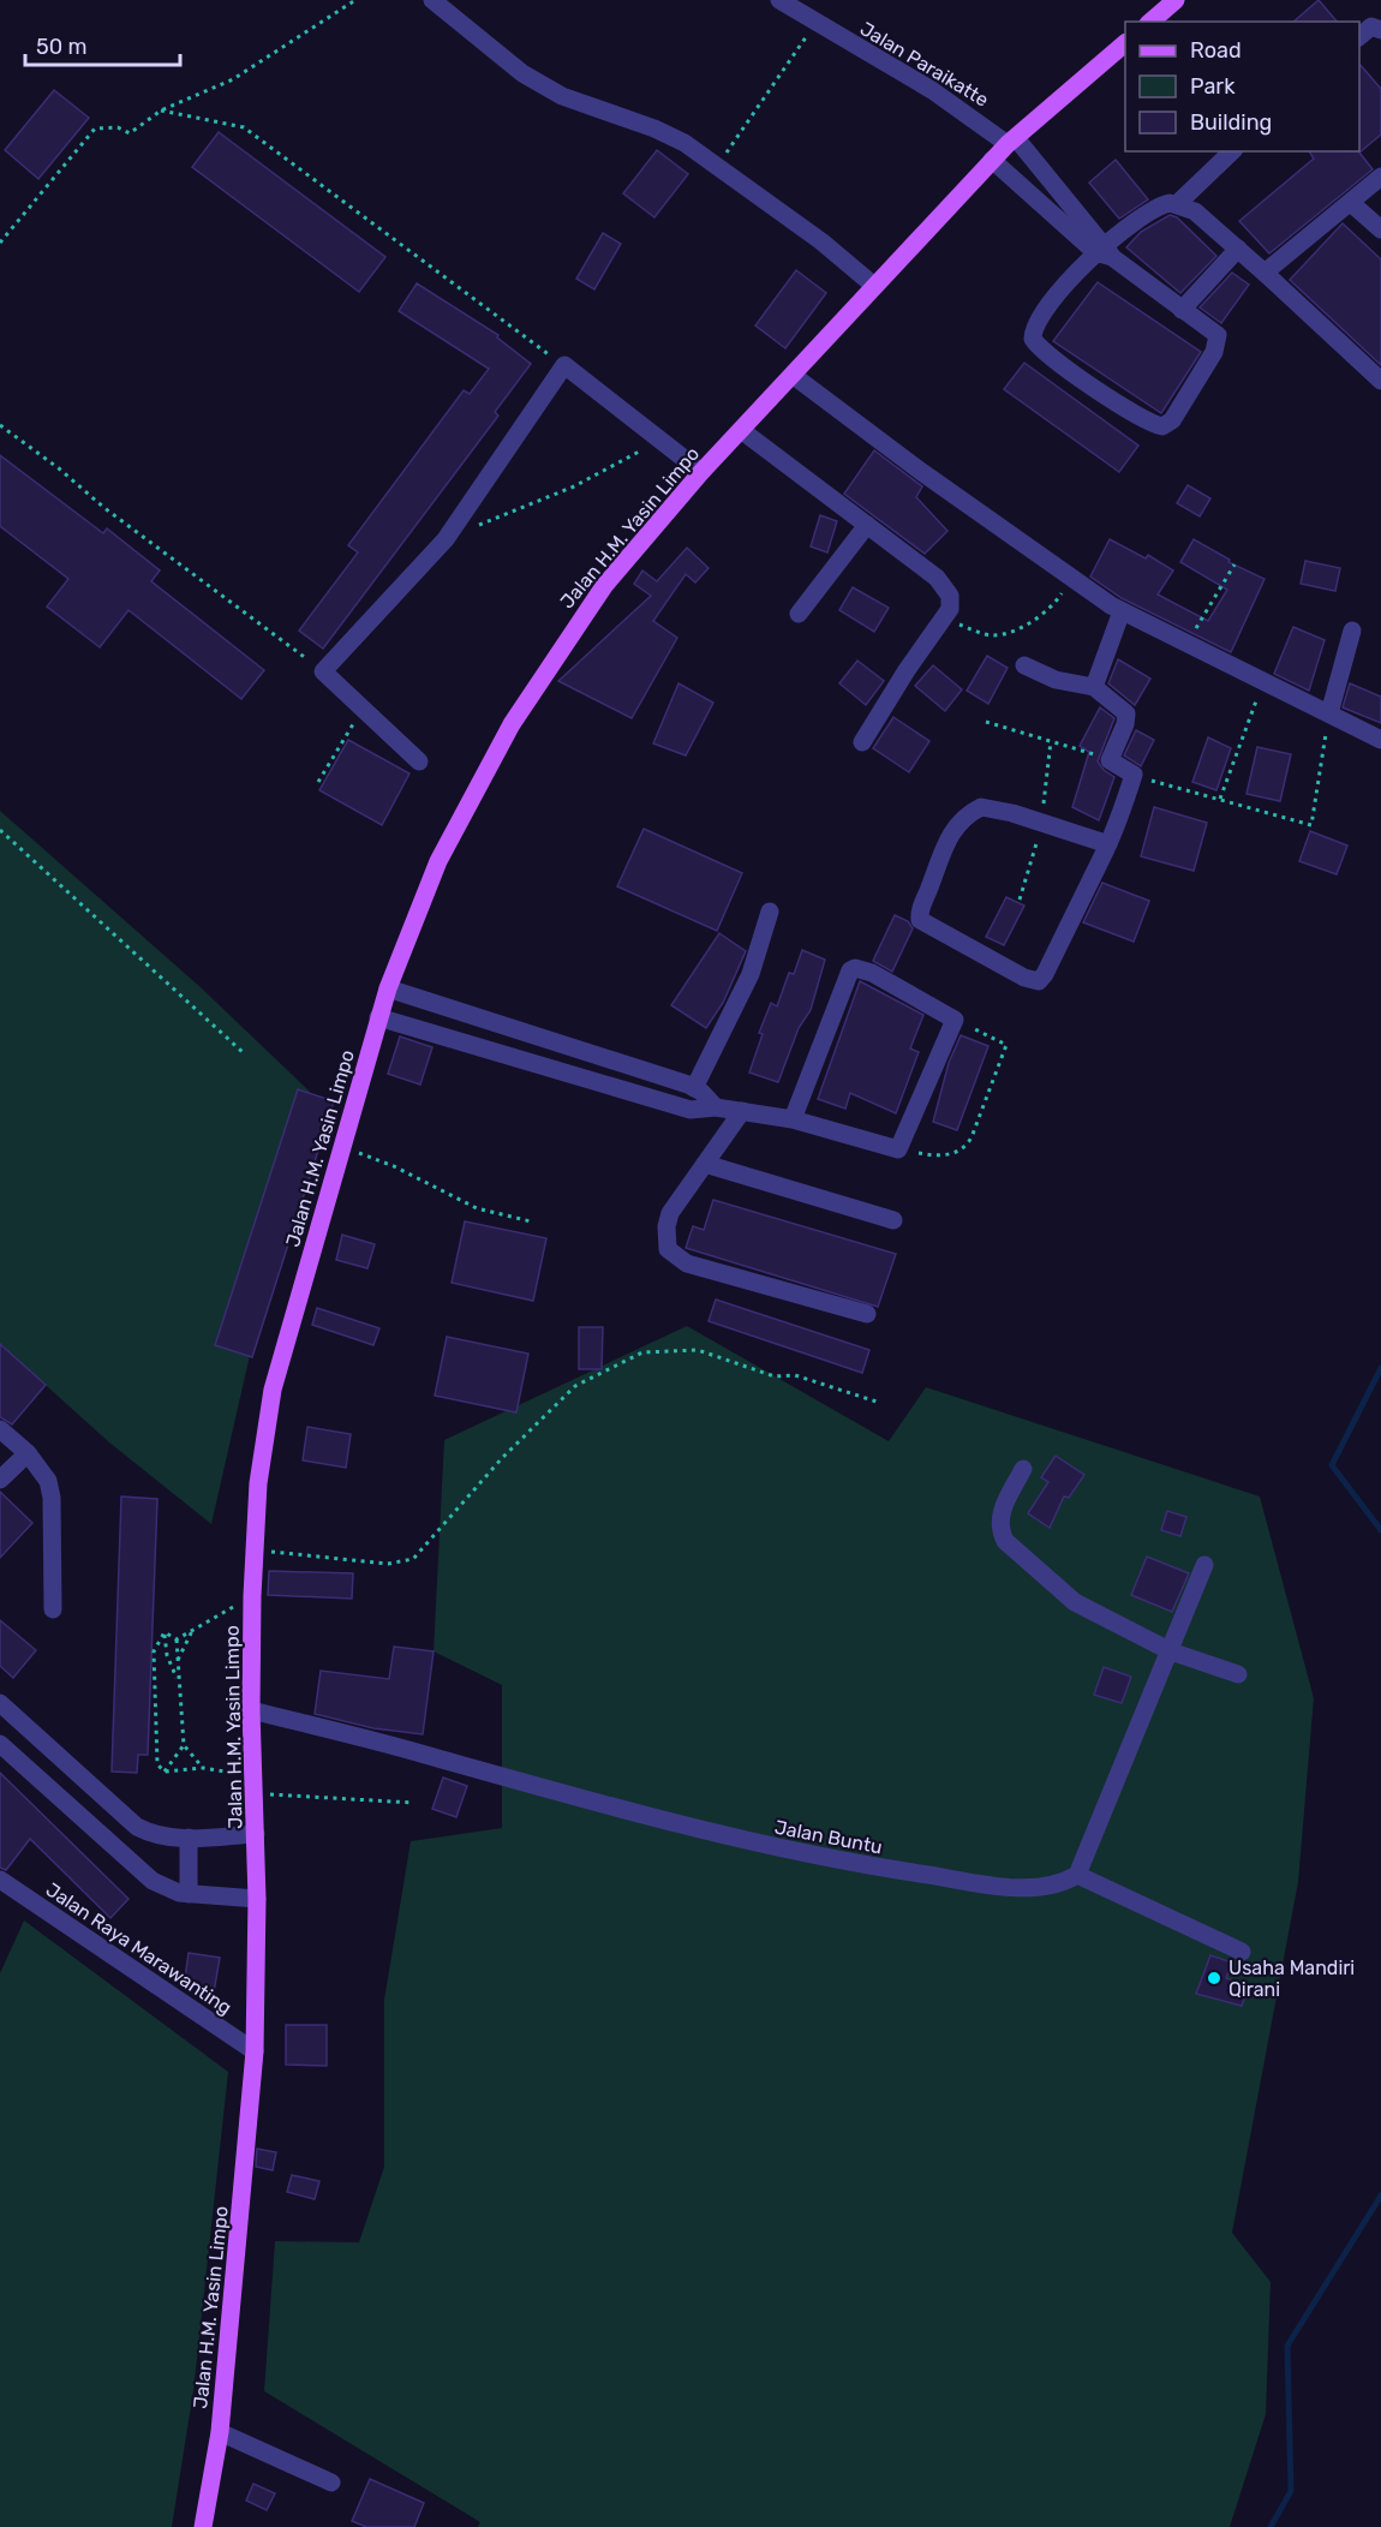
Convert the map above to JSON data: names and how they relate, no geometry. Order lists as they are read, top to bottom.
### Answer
{
  "streets": {
    "main road": ["Jalan H.M. Yasin Limpo"],
    "street": ["Jalan Paraikatte", "Jalan Buntu", "Jalan Raya Marawanting"]
  },
  "crossings": [
    ["Jalan Paraikatte", "Jalan H.M. Yasin Limpo"],
    ["Jalan H.M. Yasin Limpo", "Jalan Buntu"],
    ["Jalan H.M. Yasin Limpo", "Jalan Raya Marawanting"]
  ],
  "places": ["Usaha Mandiri Qirani"],
  "legend": ["Road", "Park", "Building"],
  "scale_bar": "50 m"
}
